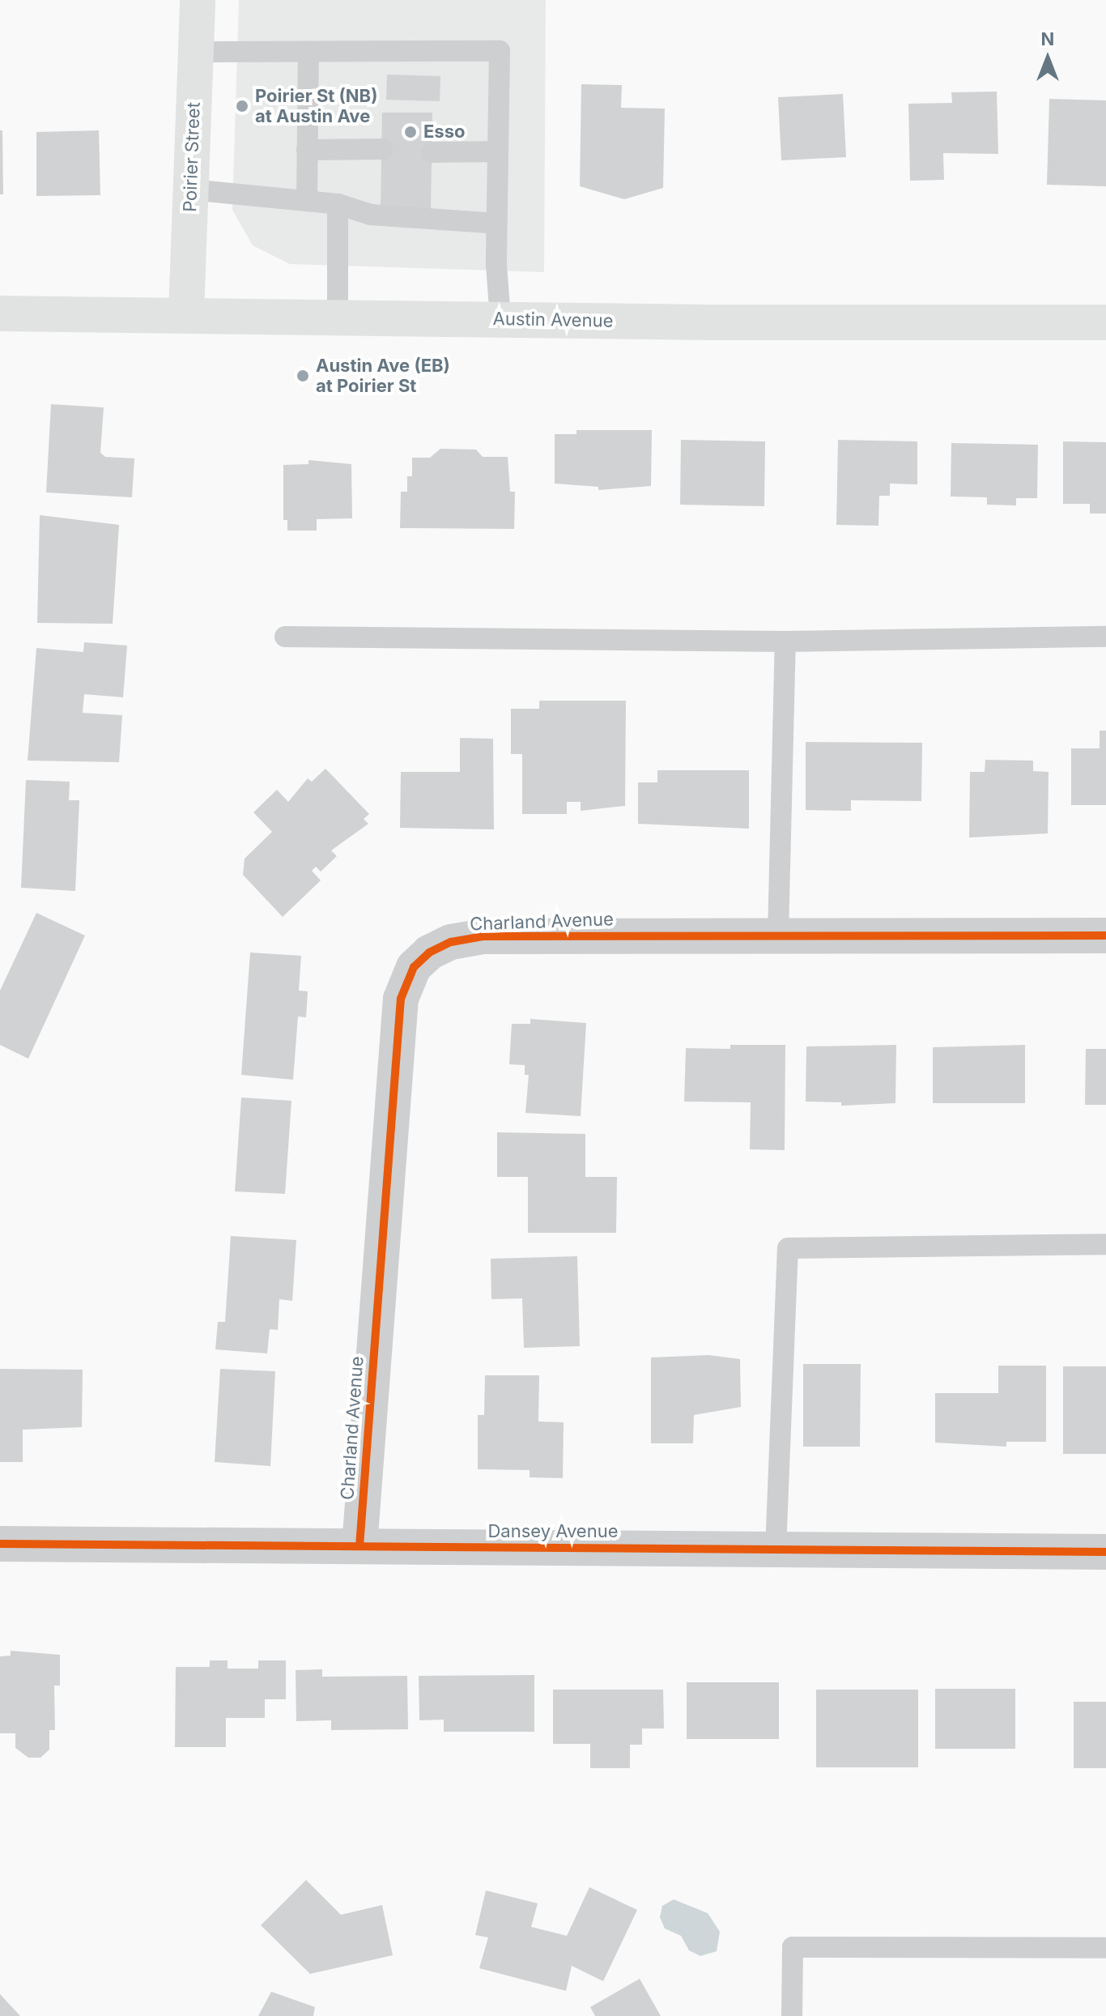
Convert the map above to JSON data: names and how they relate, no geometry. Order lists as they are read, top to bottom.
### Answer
{
  "streets": {
    "main road": ["Poirier Street", "Austin Avenue"],
    "street": ["Charland Avenue", "Dansey Avenue"]
  },
  "crossings": [
    ["Poirier Street", "Austin Avenue"],
    ["Charland Avenue", "Dansey Avenue"]
  ],
  "places": ["Poirier St (NB) at Austin Ave", "Esso", "Austin Ave (EB) at Poirier St"],
  "north": "top"
}
